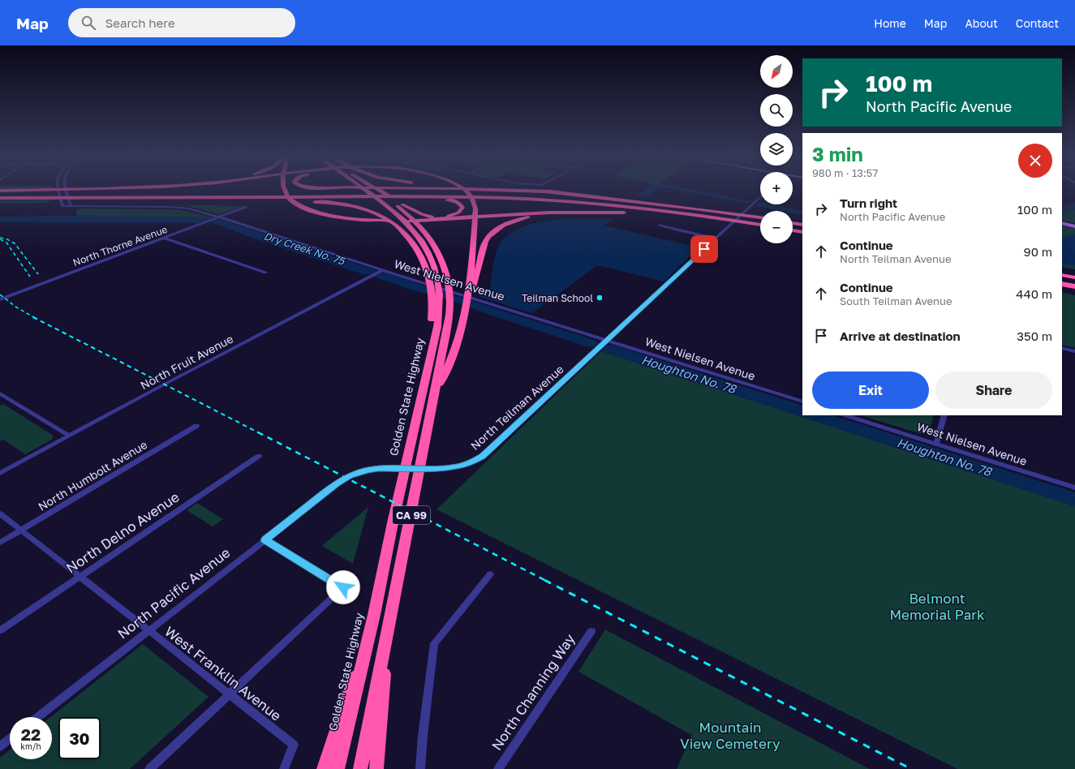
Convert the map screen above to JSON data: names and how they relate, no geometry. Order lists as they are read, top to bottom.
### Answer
{
  "streets": {
    "highway": ["Golden State Highway", "CA 99"],
    "street": [
      "North Thorne Avenue",
      "West Nielsen Avenue",
      "North Fruit Avenue",
      "North Teilman Avenue",
      "North Humbolt Avenue",
      "North Delno Avenue",
      "North Pacific Avenue",
      "West Franklin Avenue",
      "North Channing Way"
    ]
  },
  "crossings": [
    ["North Thorne Avenue", "West Nielsen Avenue"],
    ["West Nielsen Avenue", "North Fruit Avenue"],
    ["West Nielsen Avenue", "North Teilman Avenue"],
    ["North Teilman Avenue", "North Pacific Avenue"],
    ["North Humbolt Avenue", "West Franklin Avenue"],
    ["North Delno Avenue", "West Franklin Avenue"],
    ["North Pacific Avenue", "West Franklin Avenue"]
  ],
  "water": ["Dry Creek No. 75", "Houghton No. 78"],
  "parks": ["Belmont Memorial Park", "Mountain View Cemetery"],
  "places": ["Teilman School"],
  "north": "bottom left",
  "page": {
    "header": "Map",
    "search": "Search here",
    "nav": [
      "Home",
      "Map",
      "About",
      "Contact"
    ],
    "map_buttons": ["+", "−"],
    "turn": ["100 m", "North Pacific Avenue"],
    "heading": ["3 min", "980 m · 13:57"],
    "list": [
      {
        "name": "Turn right",
        "note": "North Pacific Avenue",
        "value": "100 m"
      },
      {
        "name": "Continue",
        "note": "North Teilman Avenue",
        "value": "90 m"
      },
      {
        "name": "Continue",
        "note": "South Teilman Avenue",
        "value": "440 m"
      },
      {
        "name": "Arrive at destination",
        "value": "350 m"
      }
    ],
    "buttons": ["Exit", "Share"],
    "speed": "22 km/h",
    "limit": "30"
  }
}
